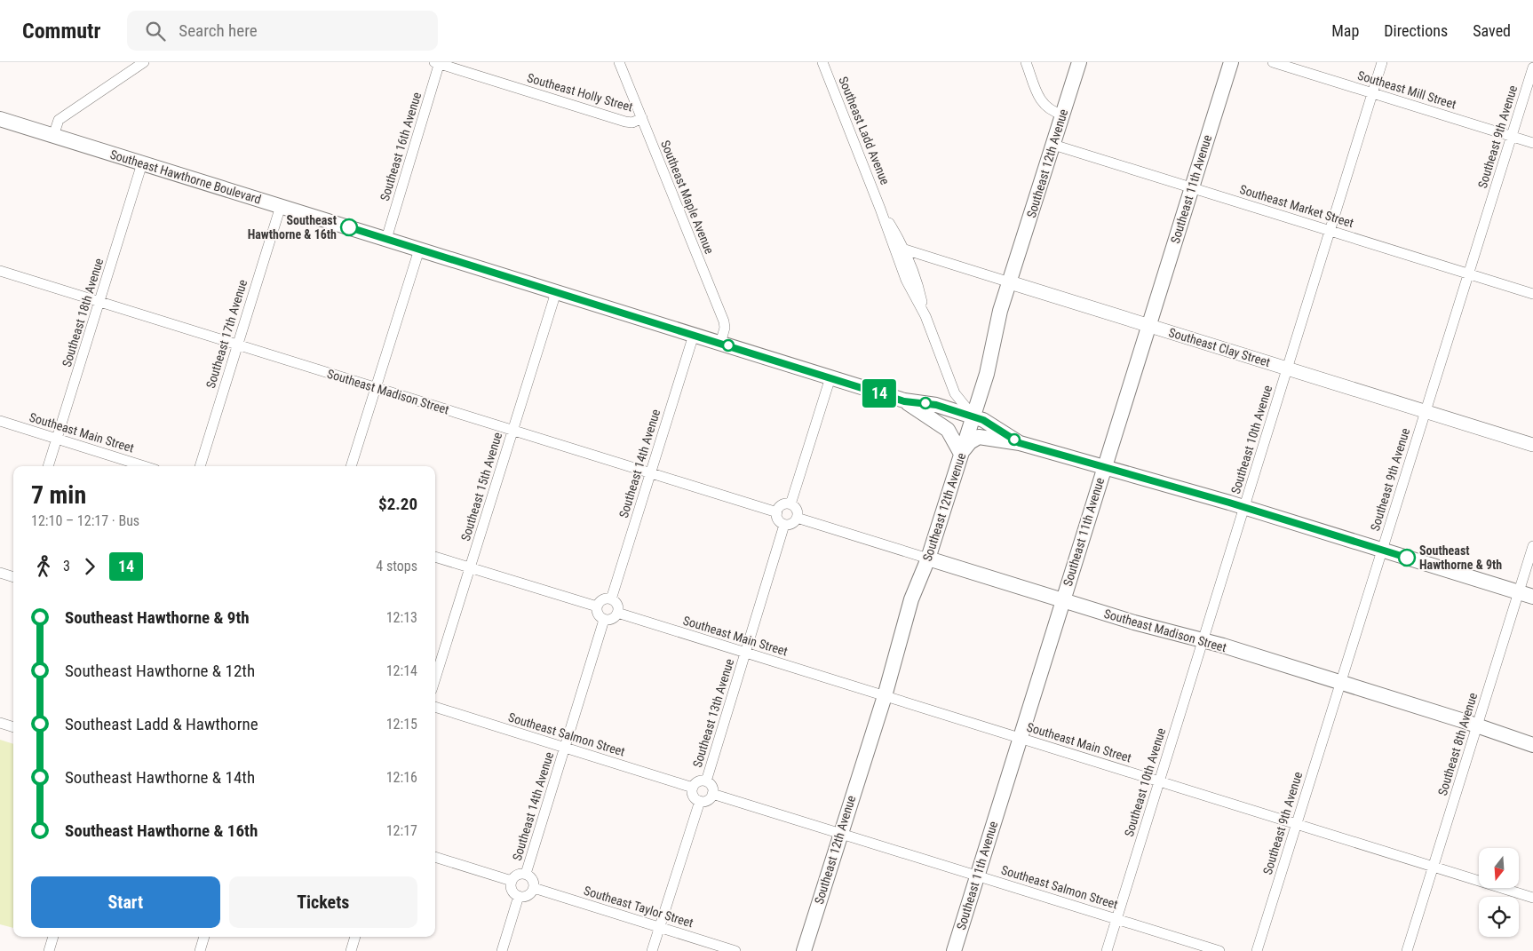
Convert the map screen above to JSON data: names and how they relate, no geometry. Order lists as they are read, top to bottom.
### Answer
{
  "streets": {
    "main road": [
      "Southeast 12th Avenue",
      "Southeast Hawthorne Boulevard",
      "Southeast 11th Avenue",
      "Southeast Madison Street"
    ],
    "street": [
      "Southeast Mill Street",
      "Southeast Holly Street",
      "Southeast Ladd Avenue",
      "Southeast 9th Avenue",
      "Southeast 16th Avenue",
      "Southeast Maple Avenue",
      "Southeast Market Street",
      "Southeast 18th Avenue",
      "Southeast 17th Avenue",
      "Southeast Clay Street",
      "Southeast Main Street",
      "Southeast 10th Avenue",
      "Southeast 14th Avenue",
      "Southeast 15th Avenue",
      "Southeast 13th Avenue",
      "Southeast Salmon Street",
      "Southeast 8th Avenue",
      "Southeast Taylor Street"
    ]
  },
  "crossings": [
    ["Southeast Mill Street", "Southeast 9th Avenue"],
    ["Southeast Mill Street", "Southeast 10th Avenue"],
    ["Southeast Holly Street", "Southeast 16th Avenue"],
    ["Southeast Holly Street", "Southeast Maple Avenue"],
    ["Southeast Ladd Avenue", "Southeast 12th Avenue"],
    ["Southeast Ladd Avenue", "Southeast Hawthorne Boulevard"],
    ["Southeast Ladd Avenue", "Southeast Clay Street"],
    ["Southeast 9th Avenue", "Southeast Hawthorne Boulevard"],
    ["Southeast 9th Avenue", "Southeast Market Street"],
    ["Southeast 9th Avenue", "Southeast Clay Street"],
    ["Southeast 9th Avenue", "Southeast Madison Street"],
    ["Southeast 9th Avenue", "Southeast Main Street"],
    ["Southeast 16th Avenue", "Southeast Hawthorne Boulevard"],
    ["Southeast 12th Avenue", "Southeast Hawthorne Boulevard"],
    ["Southeast 12th Avenue", "Southeast Market Street"],
    ["Southeast 12th Avenue", "Southeast Clay Street"],
    ["Southeast 12th Avenue", "Southeast Madison Street"],
    ["Southeast 12th Avenue", "Southeast Main Street"],
    ["Southeast 12th Avenue", "Southeast Salmon Street"],
    ["Southeast Hawthorne Boulevard", "Southeast 11th Avenue"],
    ["Southeast Hawthorne Boulevard", "Southeast Maple Avenue"],
    ["Southeast Hawthorne Boulevard", "Southeast 18th Avenue"],
    ["Southeast Hawthorne Boulevard", "Southeast 17th Avenue"],
    ["Southeast Hawthorne Boulevard", "Southeast 10th Avenue"],
    ["Southeast Hawthorne Boulevard", "Southeast 14th Avenue"],
    ["Southeast Hawthorne Boulevard", "Southeast 15th Avenue"],
    ["Southeast Hawthorne Boulevard", "Southeast 8th Avenue"],
    ["Southeast 11th Avenue", "Southeast Market Street"],
    ["Southeast 11th Avenue", "Southeast Clay Street"],
    ["Southeast 11th Avenue", "Southeast Madison Street"],
    ["Southeast 11th Avenue", "Southeast Main Street"],
    ["Southeast 11th Avenue", "Southeast Salmon Street"],
    ["Southeast Market Street", "Southeast 10th Avenue"],
    ["Southeast 18th Avenue", "Southeast Madison Street"],
    ["Southeast 18th Avenue", "Southeast Main Street"],
    ["Southeast 17th Avenue", "Southeast Madison Street"],
    ["Southeast Clay Street", "Southeast 10th Avenue"],
    ["Southeast Madison Street", "Southeast 10th Avenue"],
    ["Southeast Madison Street", "Southeast 14th Avenue"],
    ["Southeast Madison Street", "Southeast 15th Avenue"],
    ["Southeast Madison Street", "Southeast 13th Avenue"],
    ["Southeast Madison Street", "Southeast 8th Avenue"],
    ["Southeast Main Street", "Southeast 10th Avenue"],
    ["Southeast Main Street", "Southeast 14th Avenue"],
    ["Southeast Main Street", "Southeast 13th Avenue"],
    ["Southeast Main Street", "Southeast 8th Avenue"],
    ["Southeast 10th Avenue", "Southeast Salmon Street"],
    ["Southeast 14th Avenue", "Southeast Salmon Street"],
    ["Southeast 14th Avenue", "Southeast Taylor Street"],
    ["Southeast 13th Avenue", "Southeast Salmon Street"]
  ],
  "places": ["Southeast Hawthorne & 16th", "Southeast Hawthorne & 9th"],
  "lines": ["bus line 14"],
  "north": "bottom",
  "page": {
    "header": "Commutr",
    "search": "Search here",
    "nav": ["Map", "Directions", "Saved"],
    "on_map": "14",
    "heading": ["7 min", "12:10 – 12:17 · Bus", "$2.20"],
    "legs": ["3", "14", "4 stops"],
    "list": [
      {
        "name": "Southeast Hawthorne & 9th",
        "value": "12:13"
      },
      {
        "name": "Southeast Hawthorne & 12th",
        "value": "12:14"
      },
      {
        "name": "Southeast Ladd & Hawthorne",
        "value": "12:15"
      },
      {
        "name": "Southeast Hawthorne & 14th",
        "value": "12:16"
      },
      {
        "name": "Southeast Hawthorne & 16th",
        "value": "12:17"
      }
    ],
    "buttons": ["Start", "Tickets"]
  }
}
